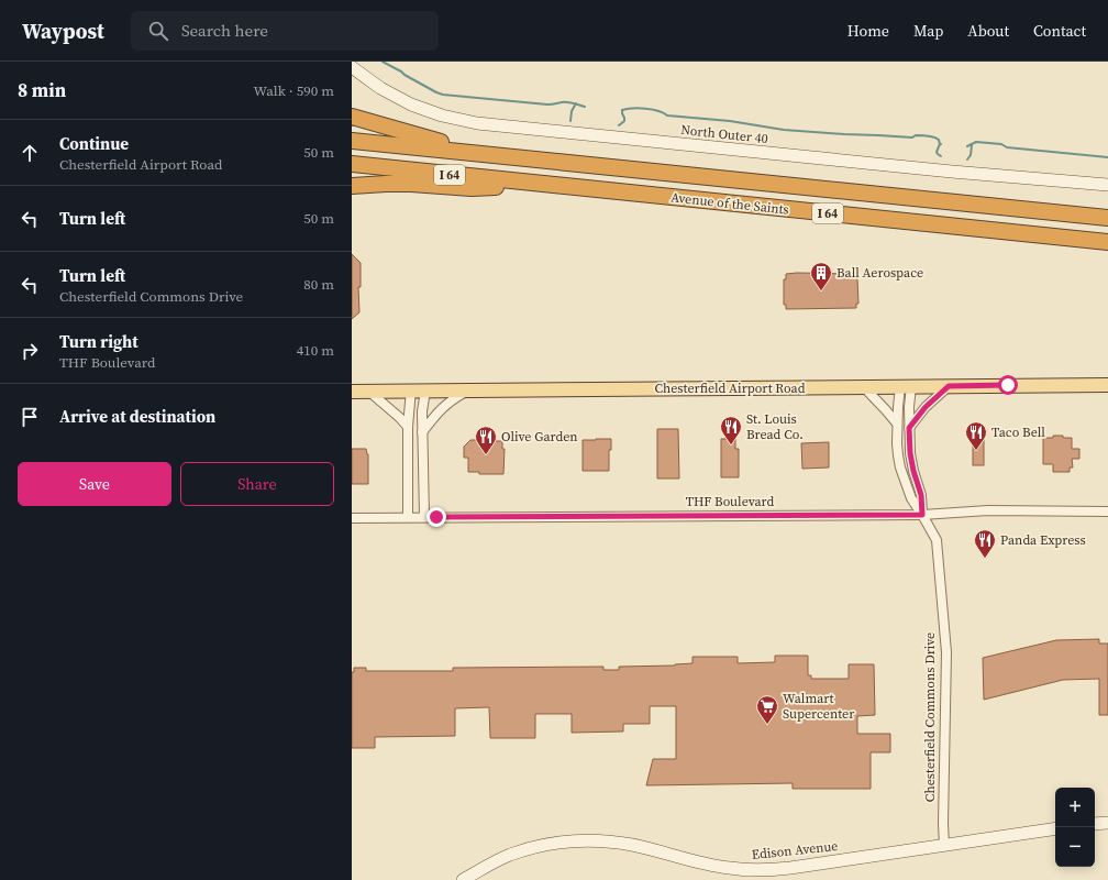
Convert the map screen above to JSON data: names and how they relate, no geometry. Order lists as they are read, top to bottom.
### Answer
{
  "streets": {
    "highway": ["I 64", "Avenue of the Saints"],
    "main road": ["Chesterfield Airport Road"],
    "street": [
      "North Outer 40",
      "THF Boulevard",
      "Chesterfield Commons Drive",
      "Edison Avenue"
    ]
  },
  "crossings": [
    ["Chesterfield Airport Road", "Chesterfield Commons Drive"],
    ["THF Boulevard", "Chesterfield Commons Drive"],
    ["Chesterfield Commons Drive", "Edison Avenue"]
  ],
  "places": {
    "building": ["Ball Aerospace"],
    "restaurant": [
      "St. Louis Bread Co.",
      "Taco Bell",
      "Olive Garden",
      "Panda Express"
    ],
    "supermarket": ["Walmart Supercenter"]
  },
  "page": {
    "header": "Waypost",
    "search": "Search here",
    "nav": [
      "Home",
      "Map",
      "About",
      "Contact"
    ],
    "heading": ["8 min", "Walk · 590 m"],
    "list": [
      ["Continue", "Chesterfield Airport Road", "50 m"],
      ["Turn left", "50 m"],
      ["Turn left", "Chesterfield Commons Drive", "80 m"],
      ["Turn right", "THF Boulevard", "410 m"],
      "Arrive at destination"
    ],
    "buttons": ["Save", "Share"],
    "map_buttons": ["+", "−"]
  }
}
